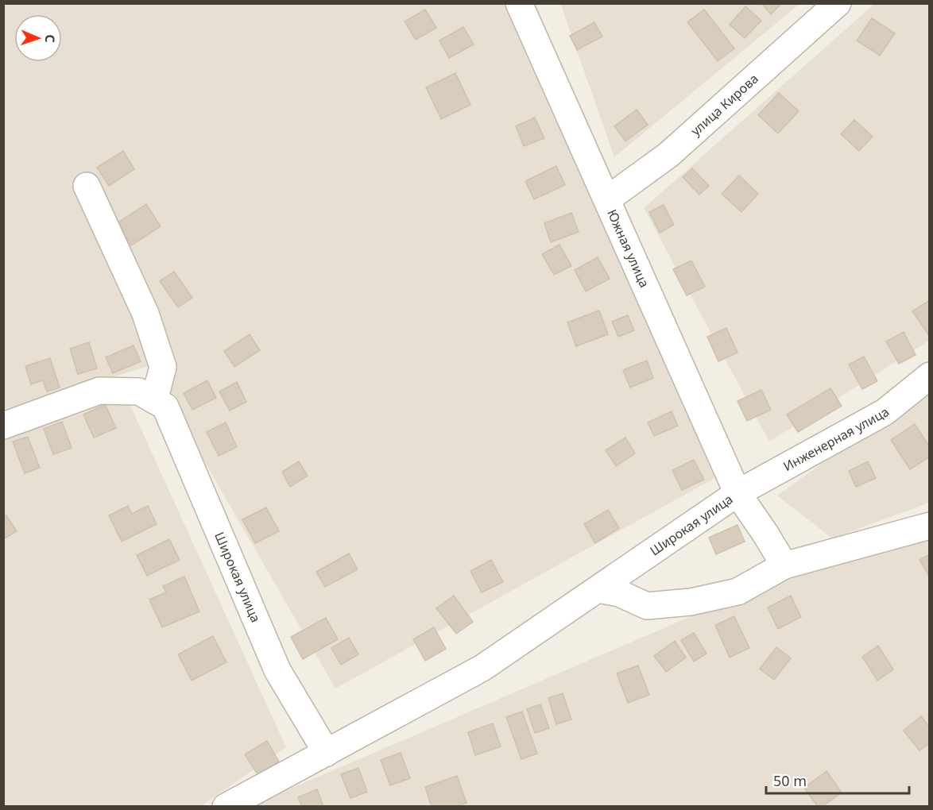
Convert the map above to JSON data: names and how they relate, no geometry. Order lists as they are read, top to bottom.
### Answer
{
  "streets": {
    "street": [
      "улица Кирова",
      "Южная улица",
      "Инженерная улица",
      "Широкая улица"
    ]
  },
  "crossings": [
    ["улица Кирова", "Южная улица"],
    ["Южная улица", "Инженерная улица"],
    ["Южная улица", "Широкая улица"],
    ["Инженерная улица", "Широкая улица"]
  ],
  "scale_bar": "50 m",
  "north": "right"
}
